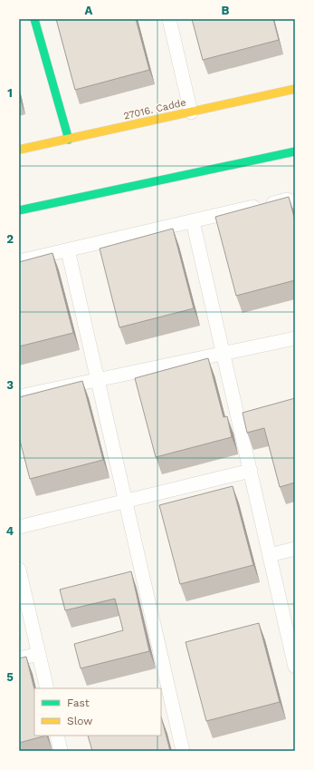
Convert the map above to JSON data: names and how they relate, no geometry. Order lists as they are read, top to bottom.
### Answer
{
  "streets": {
    "street": ["27016. Cadde"]
  },
  "legend": ["Fast", "Slow"],
  "grid": {
    "columns": ["A", "B"],
    "rows": [
      "1",
      "2",
      "3",
      "4",
      "5"
    ]
  }
}
